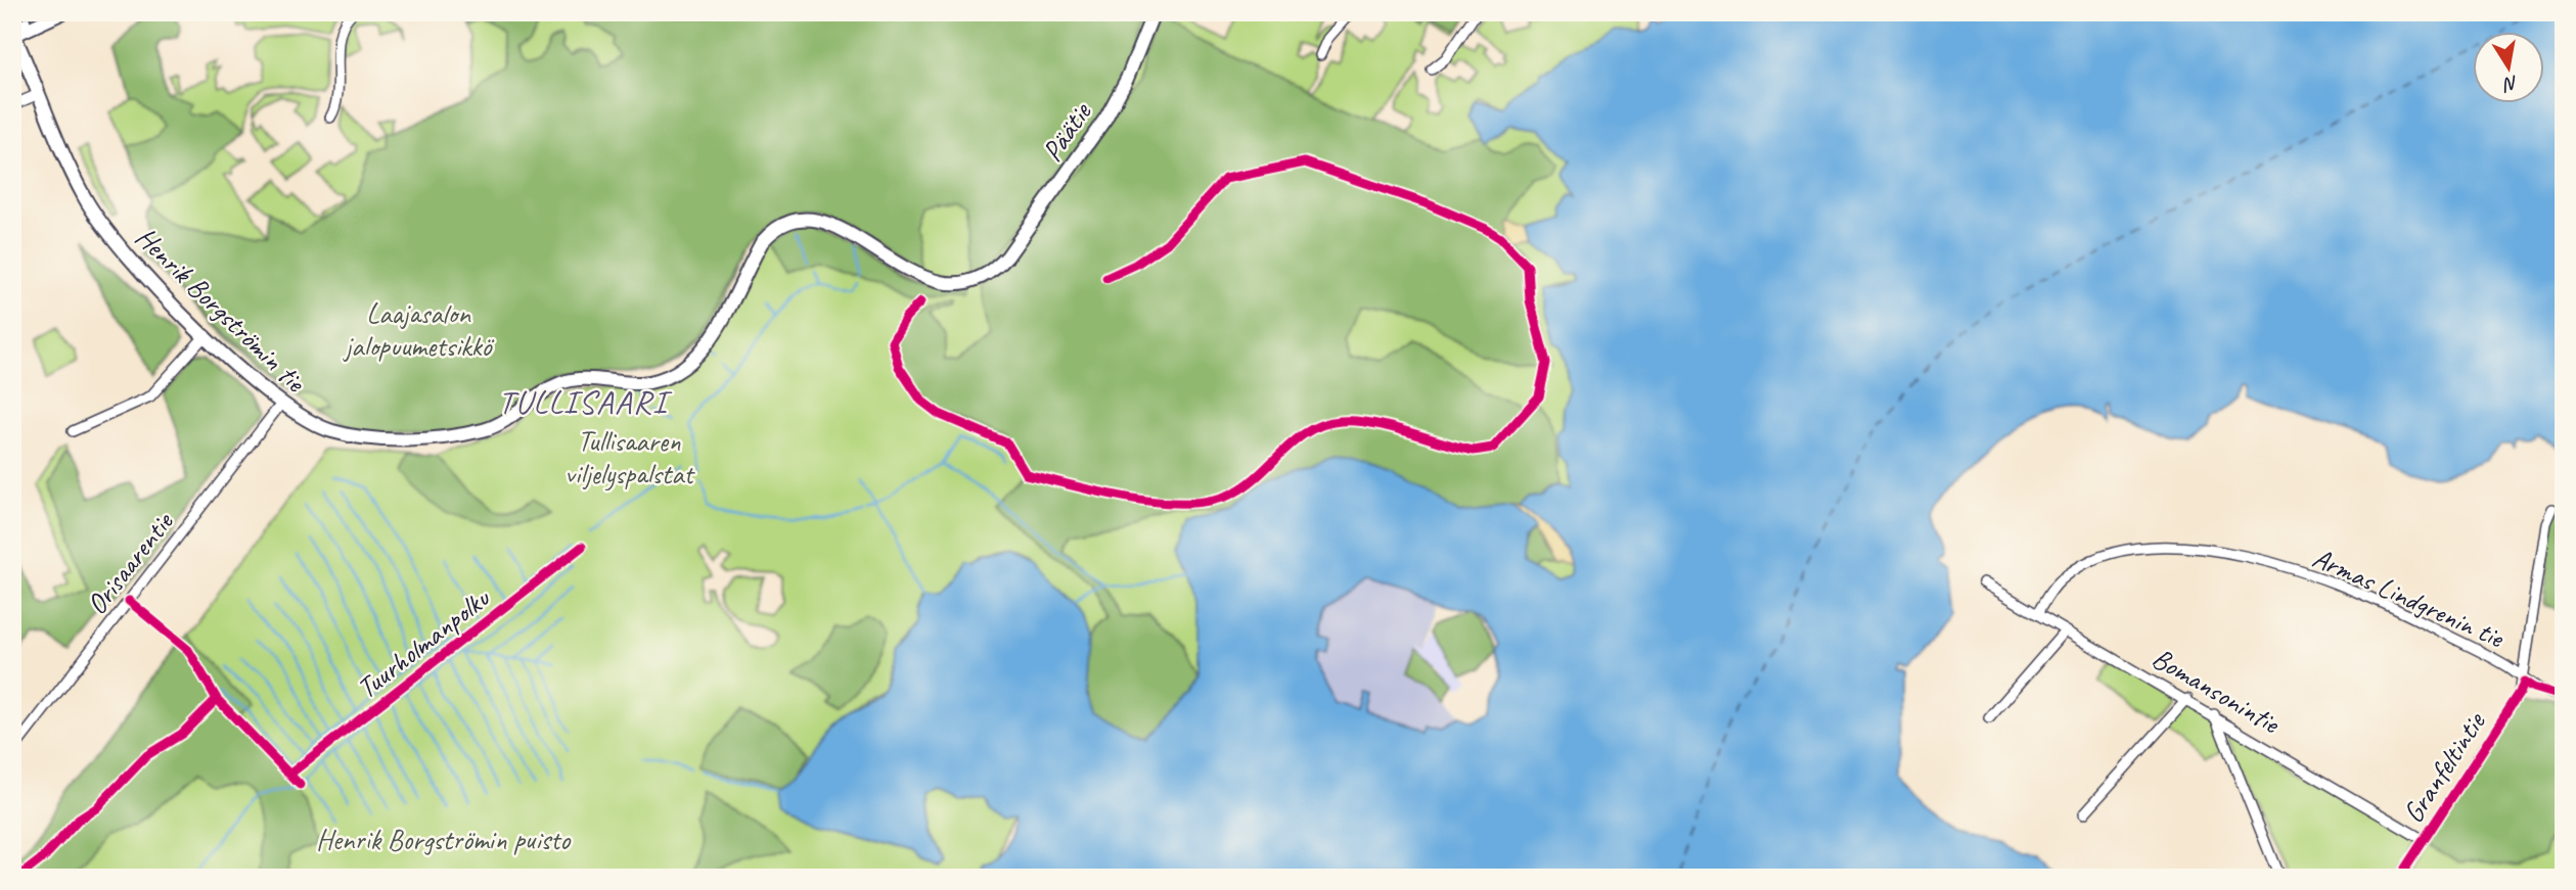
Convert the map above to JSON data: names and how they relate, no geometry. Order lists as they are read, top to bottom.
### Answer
{
  "streets": {
    "street": [
      "Päätie",
      "Henrik Borgströmin tie",
      "Orisaarentie",
      "Armas Lindgrenin tie",
      "Bomansonintie",
      "Granfeltintie"
    ],
    "cycle path": ["Tuurholmanpolku"]
  },
  "crossings": [
    ["Päätie", "Henrik Borgströmin tie"],
    ["Henrik Borgströmin tie", "Orisaarentie"],
    ["Armas Lindgrenin tie", "Bomansonintie"],
    ["Armas Lindgrenin tie", "Granfeltintie"],
    ["Bomansonintie", "Granfeltintie"]
  ],
  "districts": ["TULLISAARI"],
  "parks": ["Laajasalon jalopuumetsikkö", "Tullisaaren viljelyspalstat", "Henrik Borgströmin puisto"],
  "north": "bottom"
}
